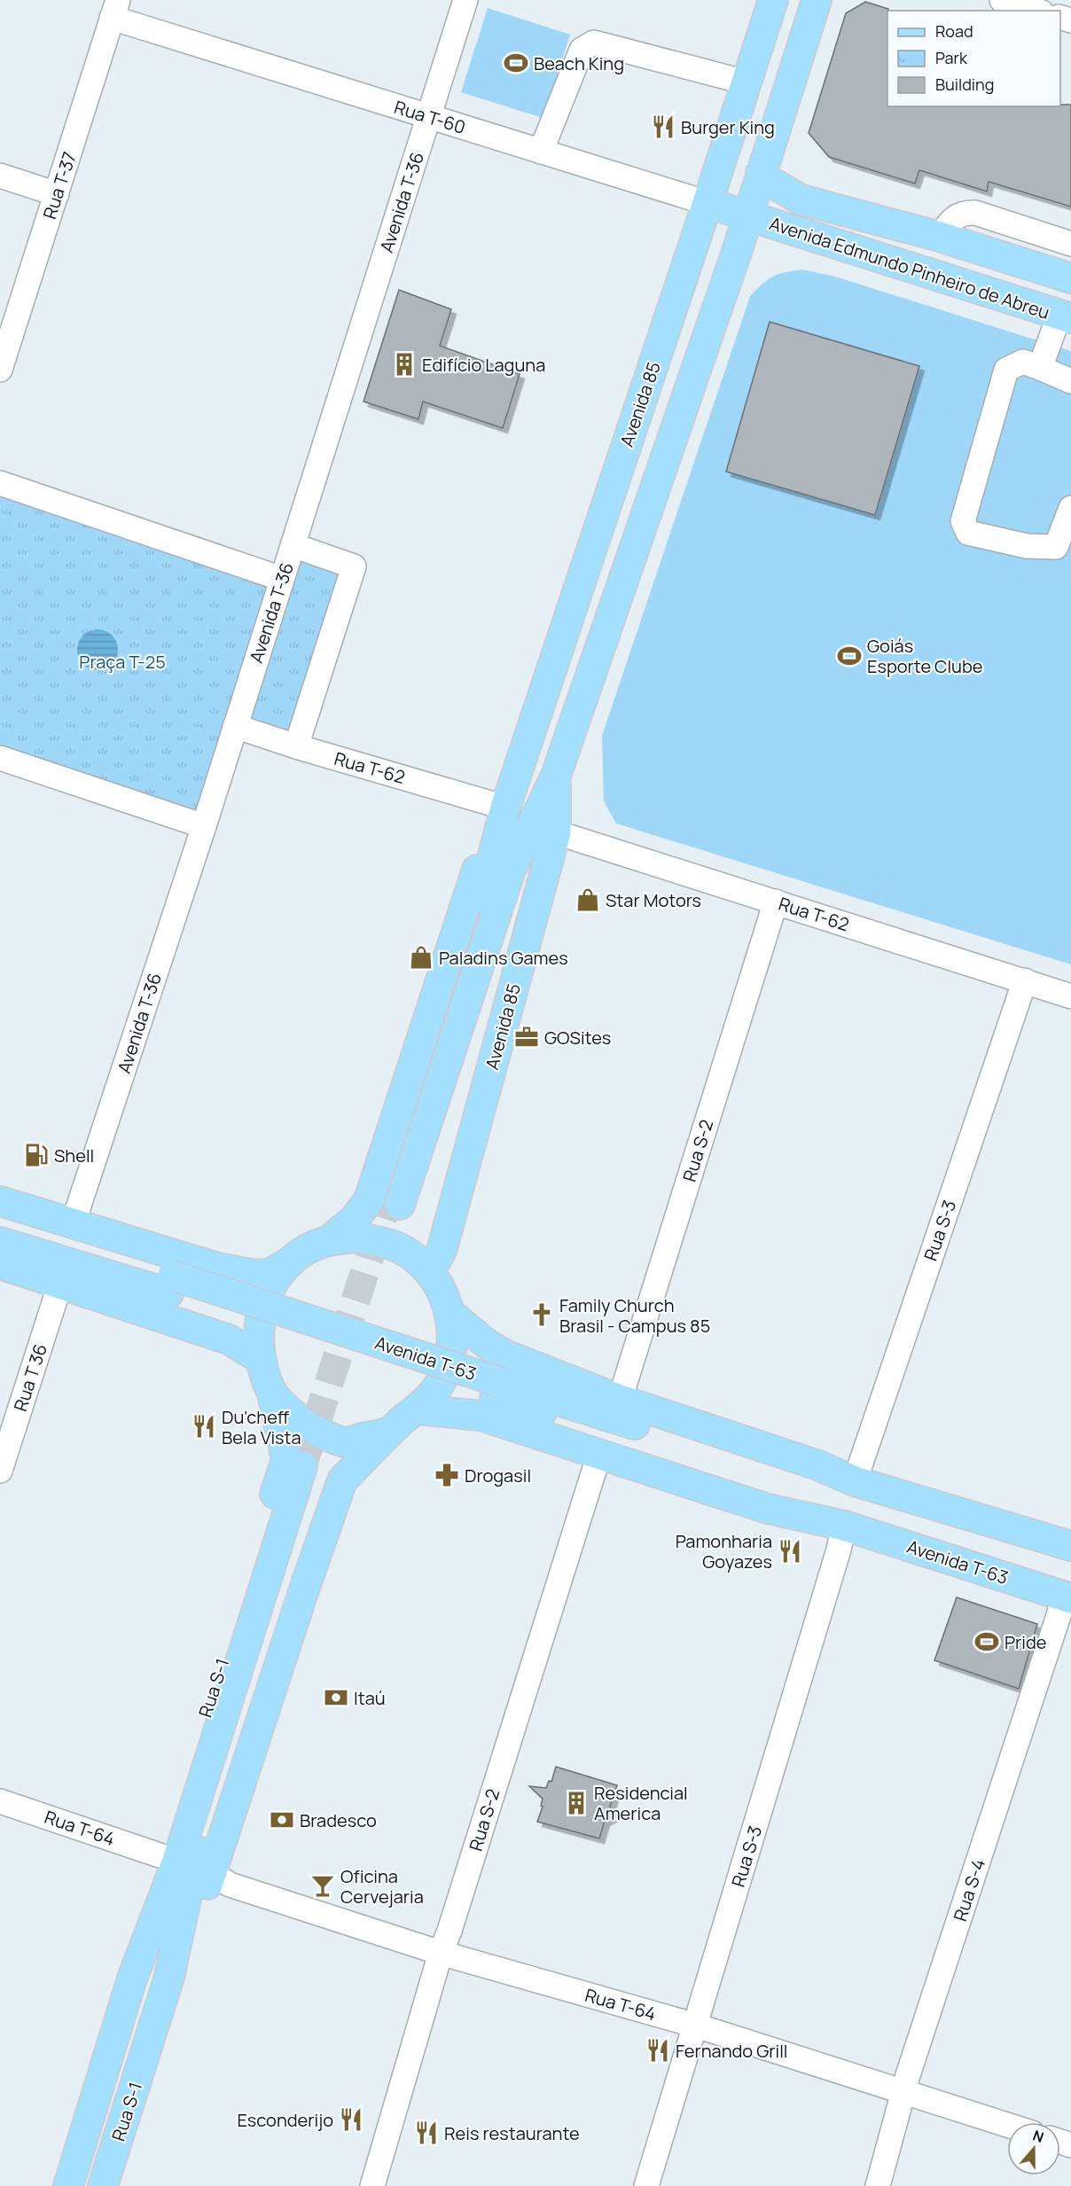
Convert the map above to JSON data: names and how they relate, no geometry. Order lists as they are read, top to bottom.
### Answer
{
  "streets": {
    "main road": [
      "Rua T-60",
      "Avenida Edmundo Pinheiro de Abreu",
      "Avenida 85",
      "Avenida T-63",
      "Rua S-1"
    ],
    "street": [
      "Rua T-37",
      "Avenida T-36",
      "Rua T-62",
      "Rua S-2",
      "Rua S-3",
      "Rua T 36",
      "Rua T-64",
      "Rua S-4"
    ]
  },
  "crossings": [
    ["Rua T-60", "Rua T-37"],
    ["Rua T-60", "Avenida T-36"],
    ["Rua T-60", "Avenida Edmundo Pinheiro de Abreu"],
    ["Rua T-60", "Avenida 85"],
    ["Avenida T-36", "Rua T-62"],
    ["Avenida Edmundo Pinheiro de Abreu", "Avenida 85"],
    ["Avenida 85", "Rua T-62"],
    ["Rua T-62", "Rua S-2"],
    ["Rua T-62", "Rua S-3"],
    ["Rua S-2", "Avenida T-63"],
    ["Rua S-2", "Rua T-64"],
    ["Rua S-3", "Avenida T-63"],
    ["Rua S-3", "Rua T-64"],
    ["Avenida T-63", "Rua S-4"],
    ["Rua S-1", "Rua T-64"],
    ["Rua T-64", "Rua S-4"]
  ],
  "parks": ["Praça T-25"],
  "places": {
    "sports": ["Beach King", "Goiás Esporte Clube", "Pride"],
    "restaurant": [
      "Burger King",
      "Du'cheff Bela Vista",
      "Pamonharia Goyazes",
      "Fernando Grill",
      "Esconderijo",
      "Reis restaurante"
    ],
    "building": ["Edifício Laguna", "Residencial America"],
    "shop": ["Star Motors", "Paladins Games"],
    "office": ["GOSites"],
    "fuel station": ["Shell"],
    "church": ["Family Church Brasil - Campus 85"],
    "pharmacy": ["Drogasil"],
    "bank": ["Itaú", "Bradesco"],
    "bar": ["Oficina Cervejaria"]
  },
  "legend": ["Road", "Park", "Building"],
  "north": "top"
}
